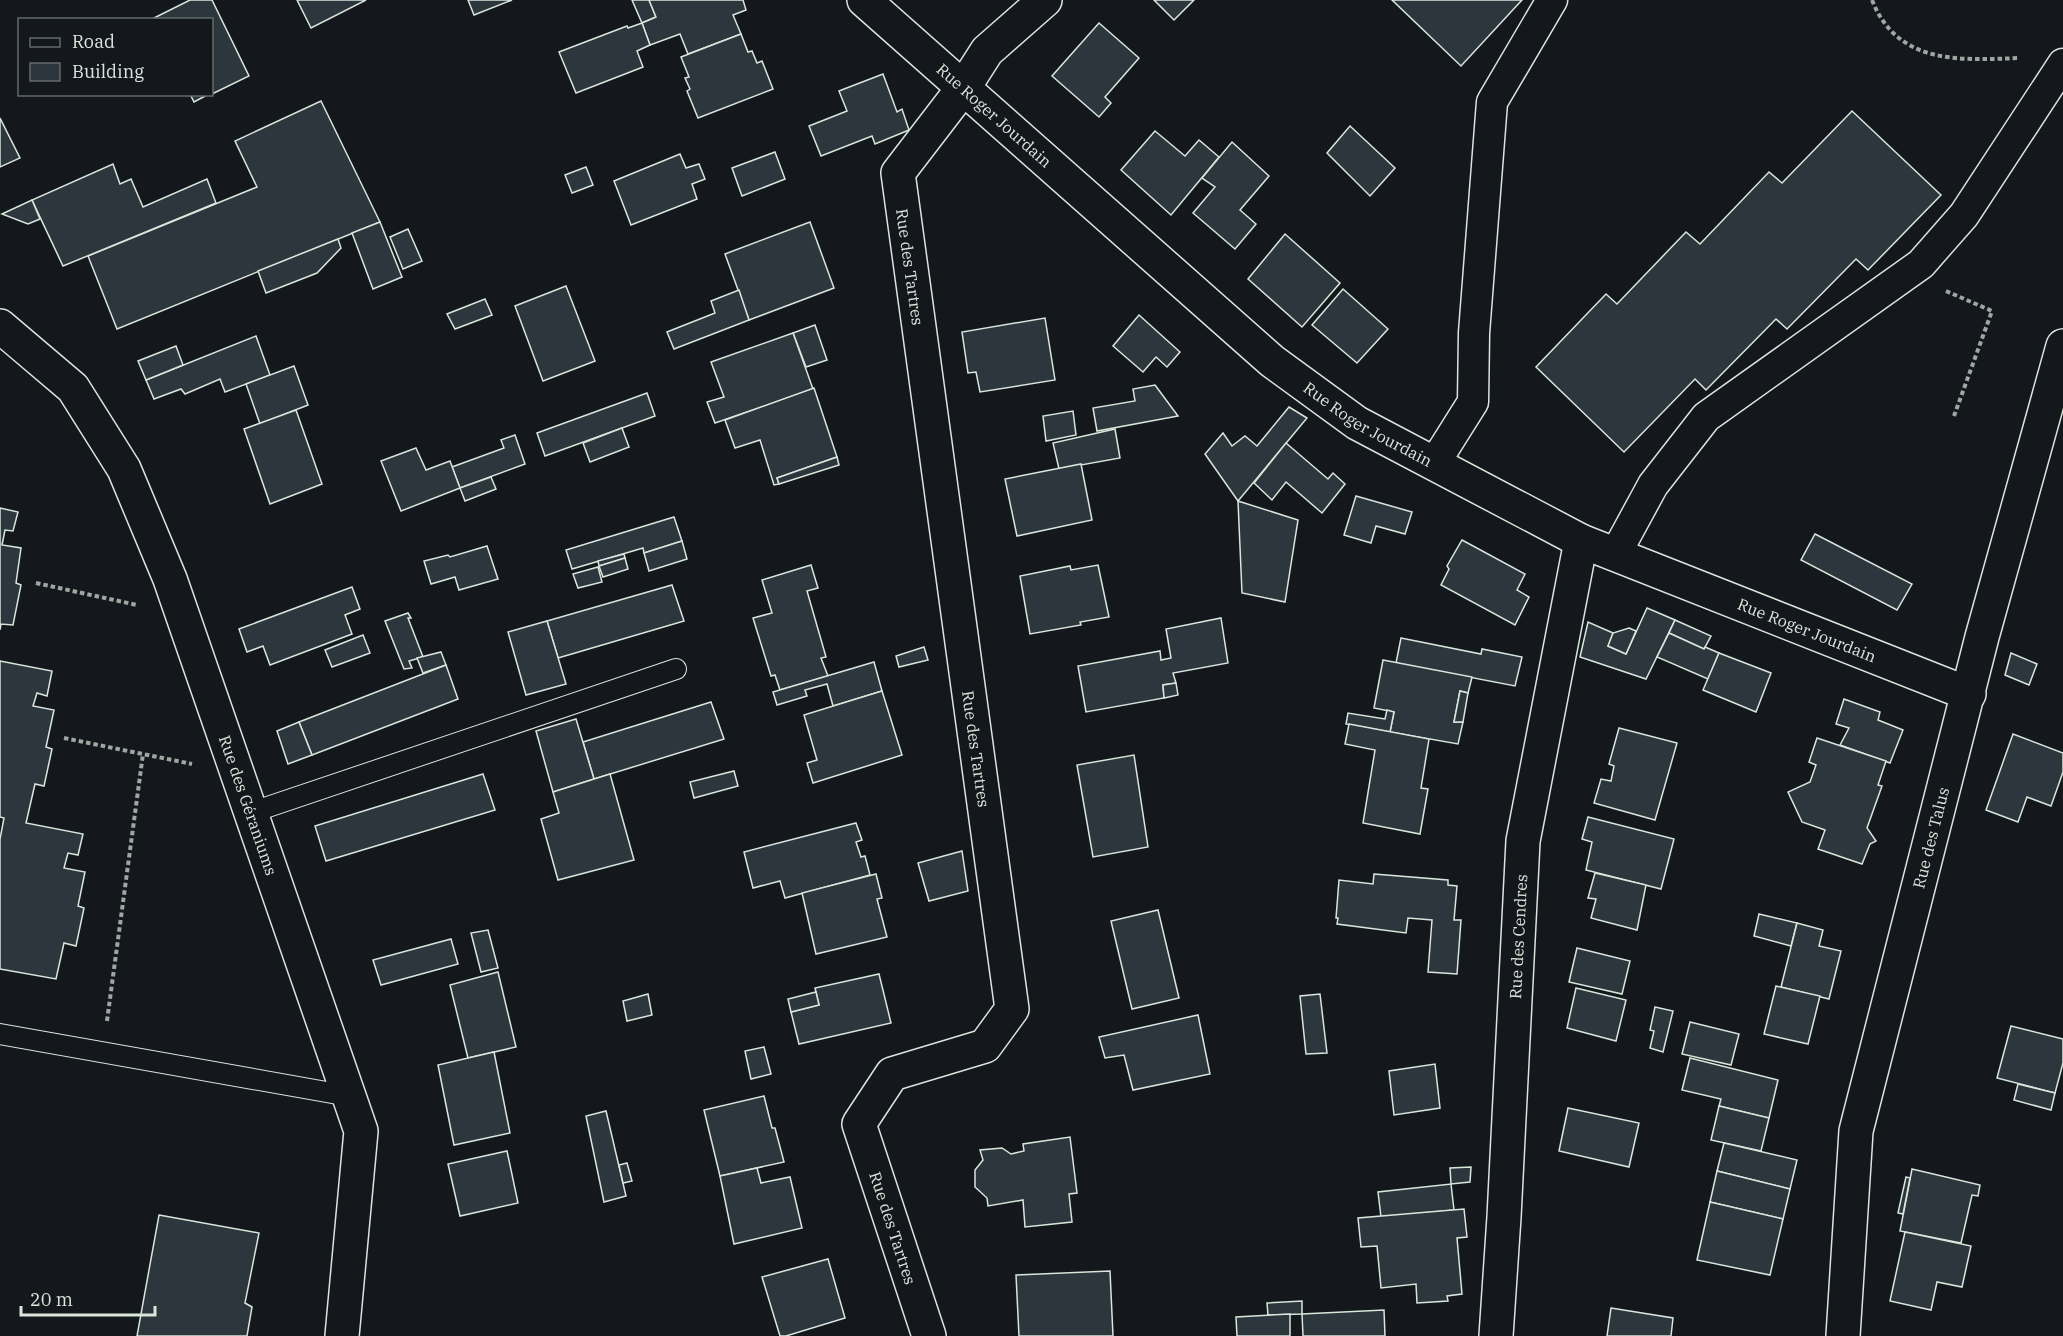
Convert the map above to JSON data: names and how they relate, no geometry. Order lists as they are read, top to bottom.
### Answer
{
  "streets": {
    "street": [
      "Rue Roger Jourdain",
      "Rue des Tartres",
      "Rue des Géraniums",
      "Rue des Talus",
      "Rue des Cendres"
    ]
  },
  "crossings": [
    ["Rue Roger Jourdain", "Rue des Tartres"],
    ["Rue Roger Jourdain", "Rue des Talus"],
    ["Rue Roger Jourdain", "Rue des Cendres"]
  ],
  "legend": ["Road", "Building"],
  "scale_bar": "20 m"
}
